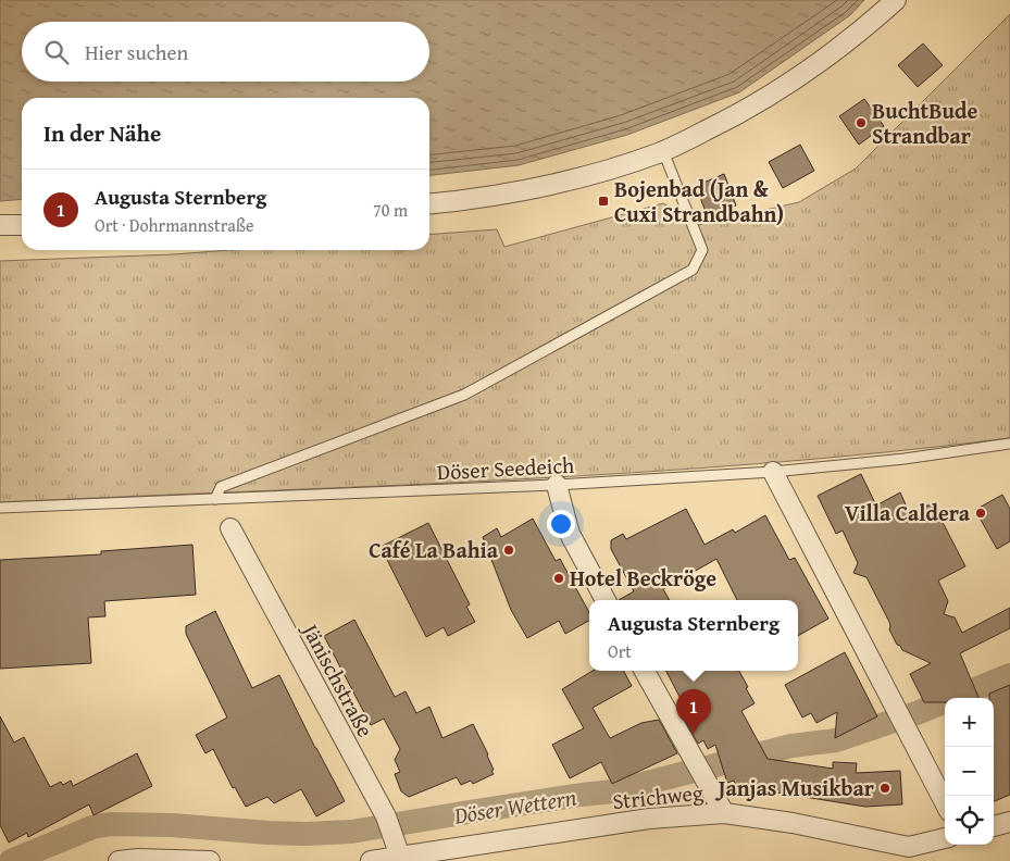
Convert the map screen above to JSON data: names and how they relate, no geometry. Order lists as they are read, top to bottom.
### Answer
{
  "streets": {
    "street": ["Jänischstraße", "Strichweg"],
    "lane": ["Döser Seedeich"]
  },
  "crossings": [
    ["Jänischstraße", "Strichweg"]
  ],
  "water": ["Döser Wettern"],
  "places": {
    "other": [
      "BuchtBude Strandbar",
      "Villa Caldera",
      "Café La Bahia",
      "Hotel Beckröge",
      "Janjas Musikbar"
    ],
    "transit": ["Bojenbad (Jan & Cuxi Strandbahn)"]
  },
  "page": {
    "search": "Hier suchen",
    "heading": "In der Nähe",
    "list": [
      {
        "mark": "1",
        "name": "Augusta Sternberg",
        "note": "Ort · Dohrmannstraße",
        "value": "70 m"
      }
    ],
    "popup": ["Augusta Sternberg", "Ort"],
    "pins": "1",
    "map_buttons": ["+", "−"]
  }
}
